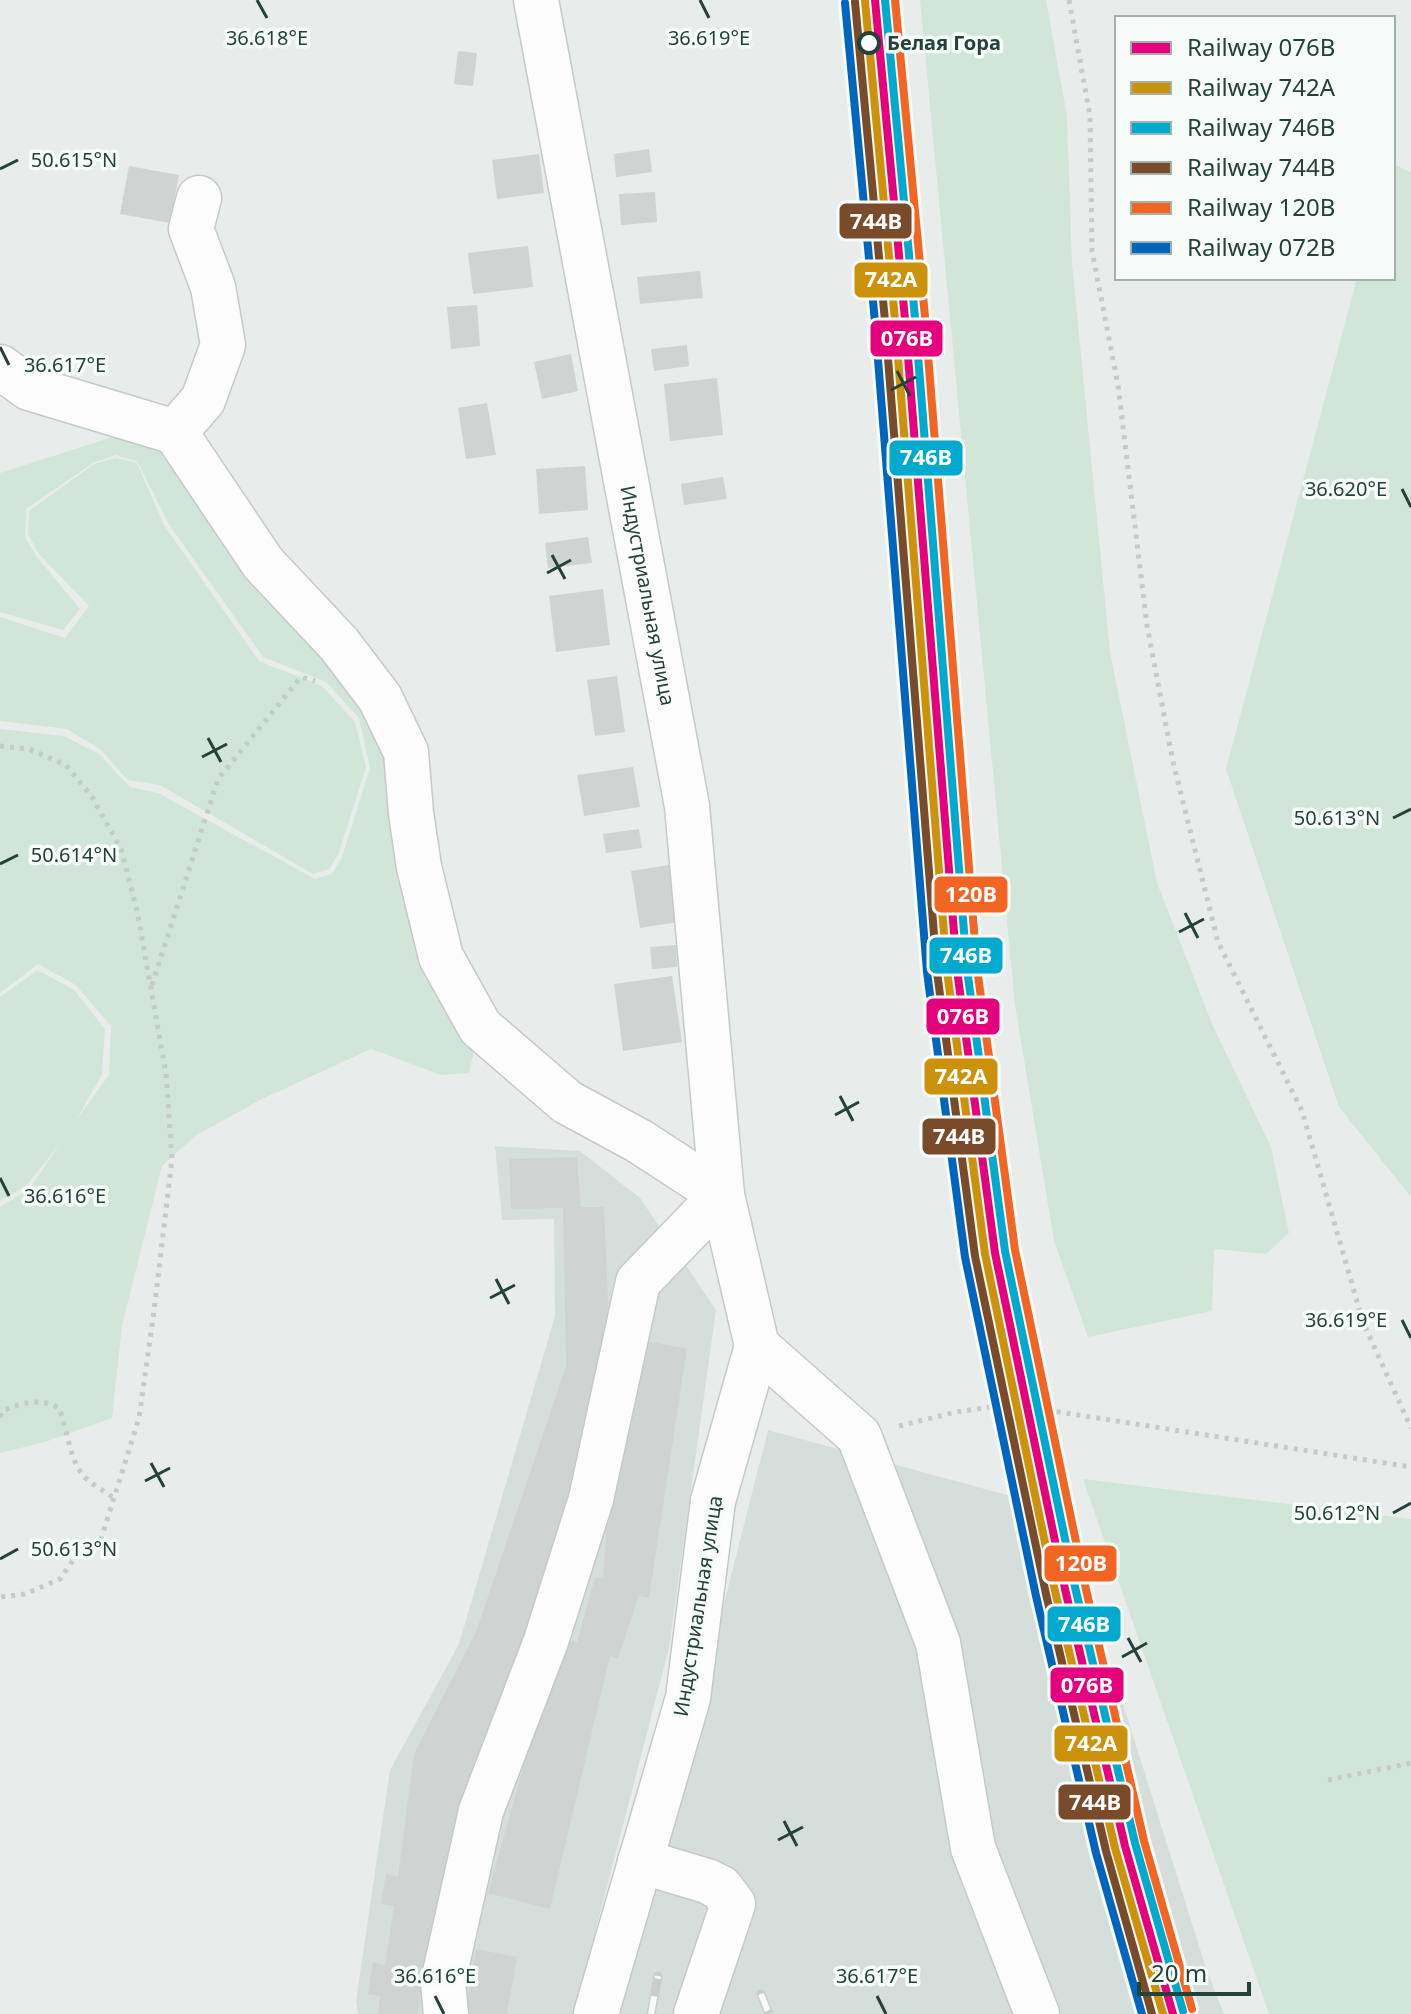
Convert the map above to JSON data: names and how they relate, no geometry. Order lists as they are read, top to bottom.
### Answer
{
  "streets": {
    "street": ["Индустриальная улица"]
  },
  "places": ["Белая Гора"],
  "lines": [
    "rail line 076В",
    "rail line 746В",
    "rail line 120В",
    "rail line 742А",
    "rail line 744В",
    "rail line 072В"
  ],
  "legend": [
    "Railway 076В",
    "Railway 742А",
    "Railway 746В",
    "Railway 744В",
    "Railway 120В",
    "Railway 072В"
  ],
  "scale_bar": "20 m",
  "coordinates": [
    "36.618°E",
    "36.619°E",
    "50.615°N",
    "36.617°E",
    "36.620°E",
    "50.613°N",
    "50.614°N",
    "36.616°E",
    "50.612°N"
  ]
}
